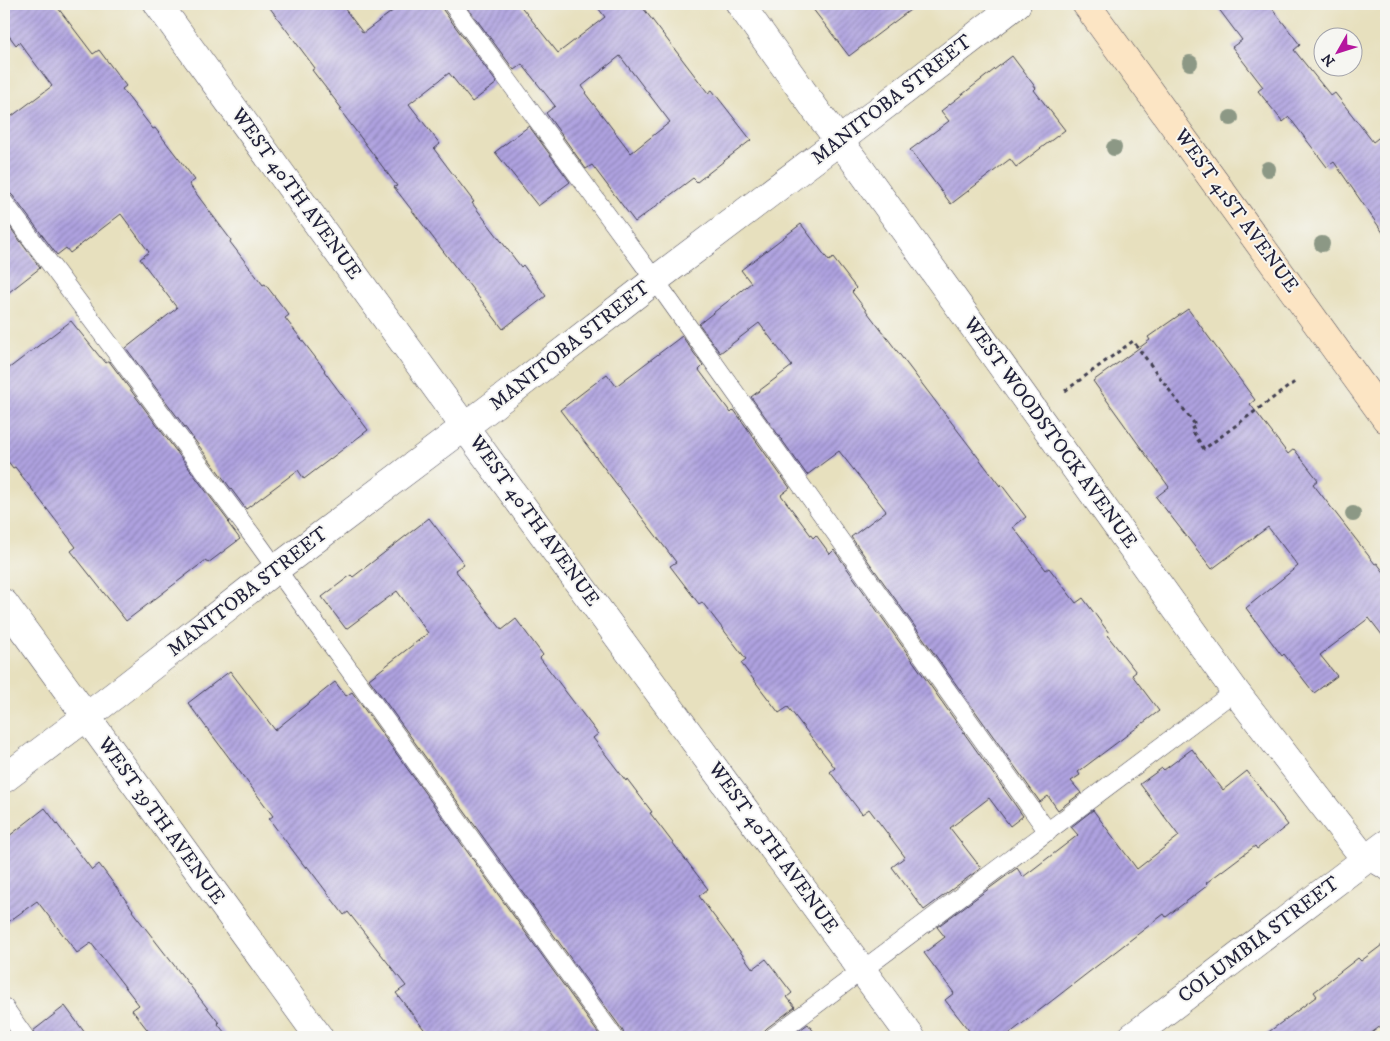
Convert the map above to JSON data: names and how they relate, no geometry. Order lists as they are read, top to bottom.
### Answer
{
  "streets": {
    "main road": ["WEST 41ST AVENUE"],
    "street": [
      "MANITOBA STREET",
      "WEST 40TH AVENUE",
      "WEST WOODSTOCK AVENUE",
      "WEST 39TH AVENUE",
      "COLUMBIA STREET"
    ]
  },
  "crossings": [
    ["MANITOBA STREET", "WEST 40TH AVENUE"],
    ["MANITOBA STREET", "WEST WOODSTOCK AVENUE"],
    ["MANITOBA STREET", "WEST 39TH AVENUE"],
    ["WEST WOODSTOCK AVENUE", "COLUMBIA STREET"]
  ],
  "north": "bottom left"
}
